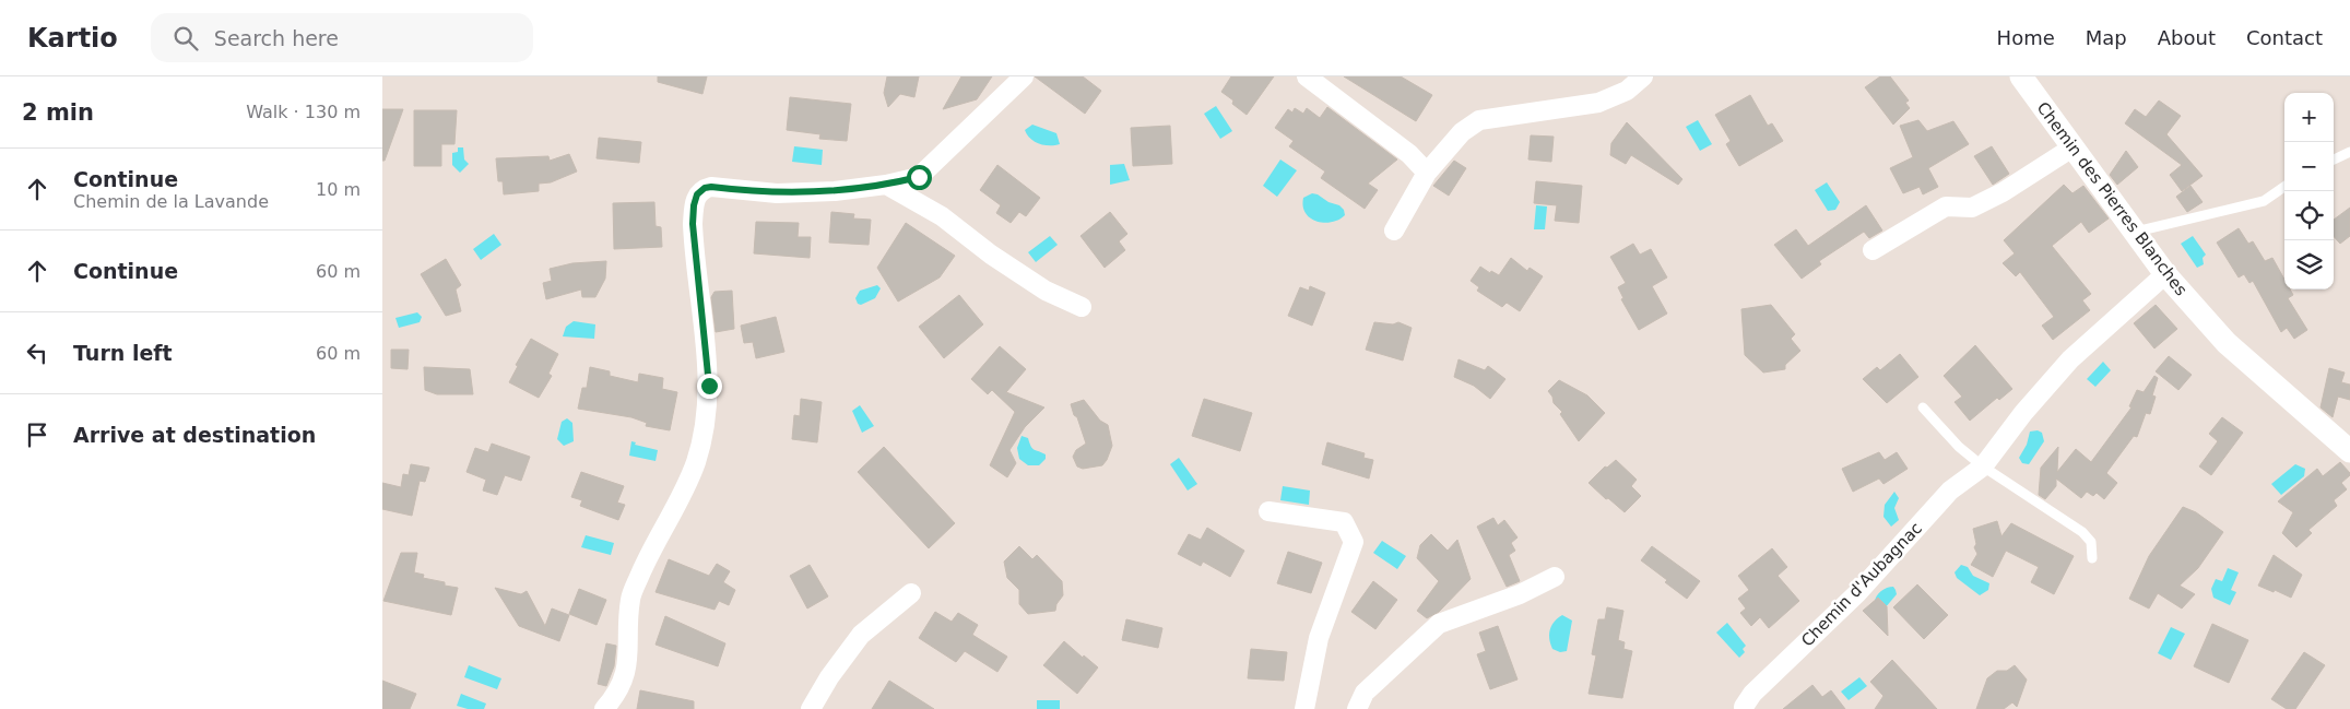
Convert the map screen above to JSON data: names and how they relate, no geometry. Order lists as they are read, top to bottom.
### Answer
{
  "streets": {
    "street": ["Chemin des Pierres Blanches", "Chemin d'Aubagnac"]
  },
  "crossings": [
    ["Chemin des Pierres Blanches", "Chemin d'Aubagnac"]
  ],
  "page": {
    "header": "Kartio",
    "search": "Search here",
    "nav": [
      "Home",
      "Map",
      "About",
      "Contact"
    ],
    "heading": ["2 min", "Walk · 130 m"],
    "map_buttons": ["+", "−"],
    "list": [
      ["Continue", "Chemin de la Lavande", "10 m"],
      ["Continue", "60 m"],
      ["Turn left", "60 m"],
      "Arrive at destination"
    ]
  }
}
